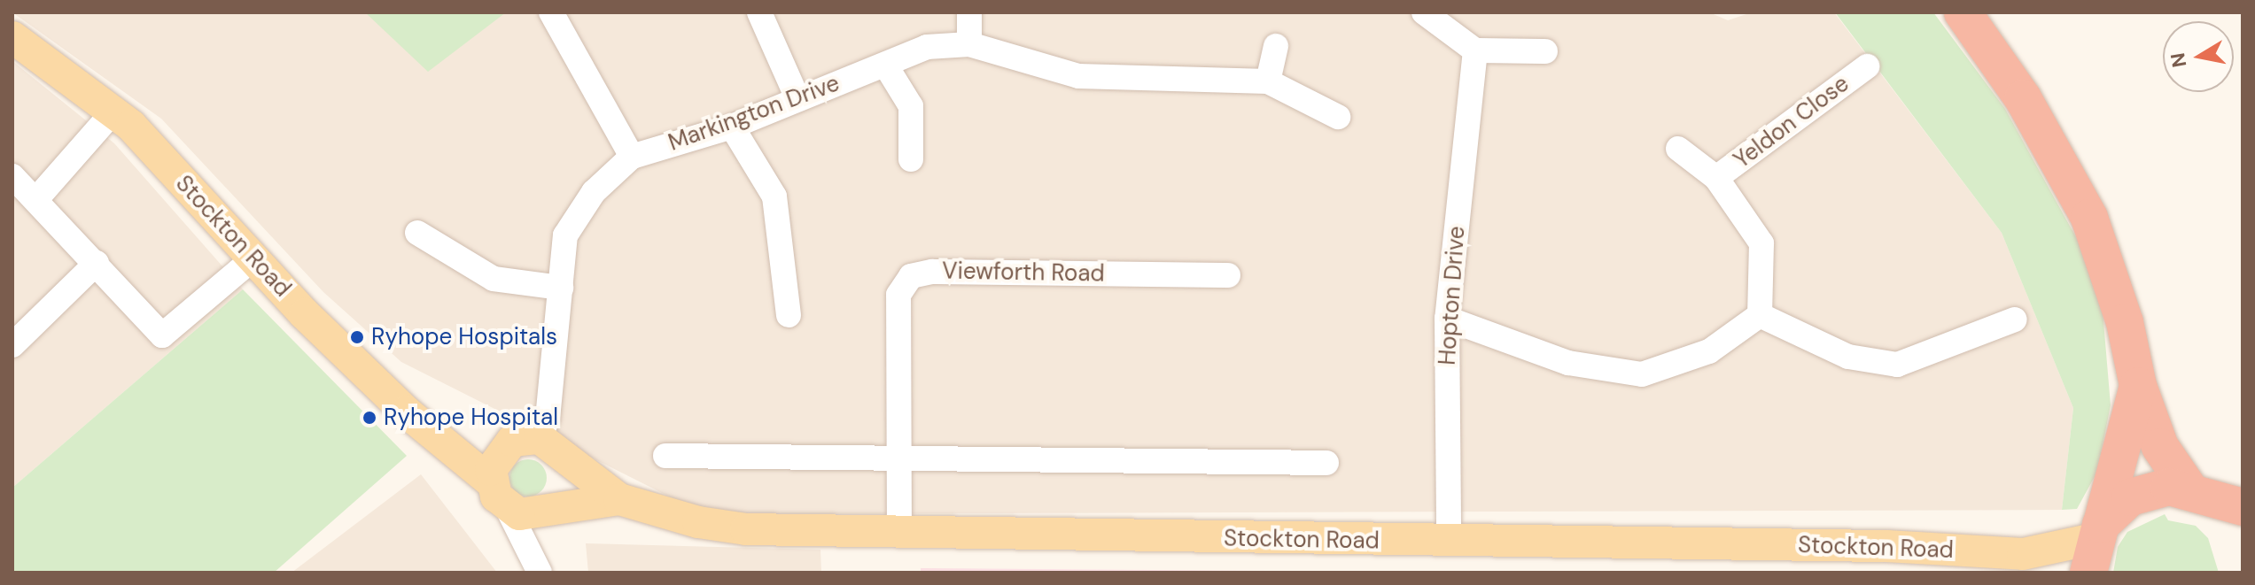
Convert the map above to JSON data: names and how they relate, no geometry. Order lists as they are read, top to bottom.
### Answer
{
  "streets": {
    "highway": ["Stockton Road"],
    "street": [
      "Markington Drive",
      "Yeldon Close",
      "Viewforth Road",
      "Hopton Drive"
    ]
  },
  "crossings": [
    ["Markington Drive", "Stockton Road"],
    ["Stockton Road", "Viewforth Road"],
    ["Stockton Road", "Hopton Drive"]
  ],
  "places": ["Ryhope Hospitals", "Ryhope Hospital"],
  "north": "left"
}
